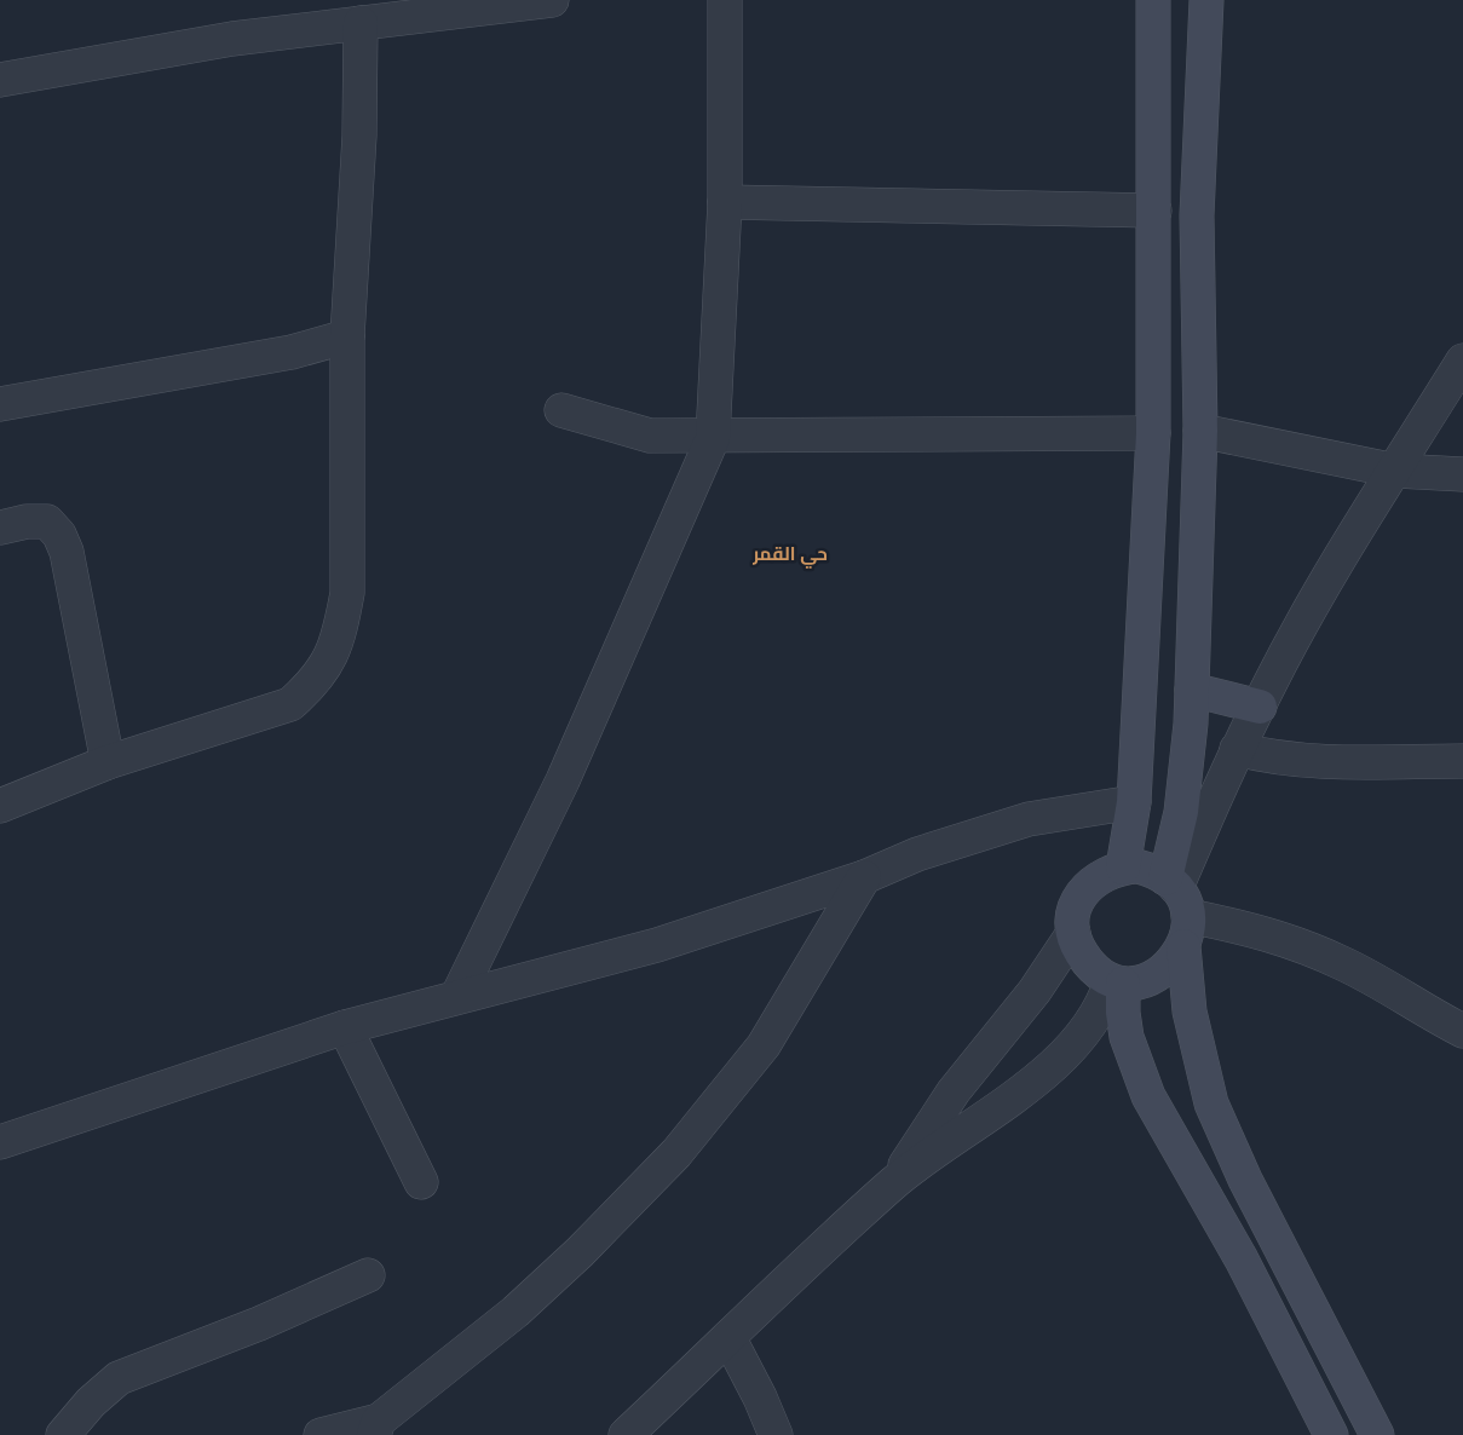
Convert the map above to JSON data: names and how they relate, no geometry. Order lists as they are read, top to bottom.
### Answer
{
  "districts": ["حي القمر"]
}
